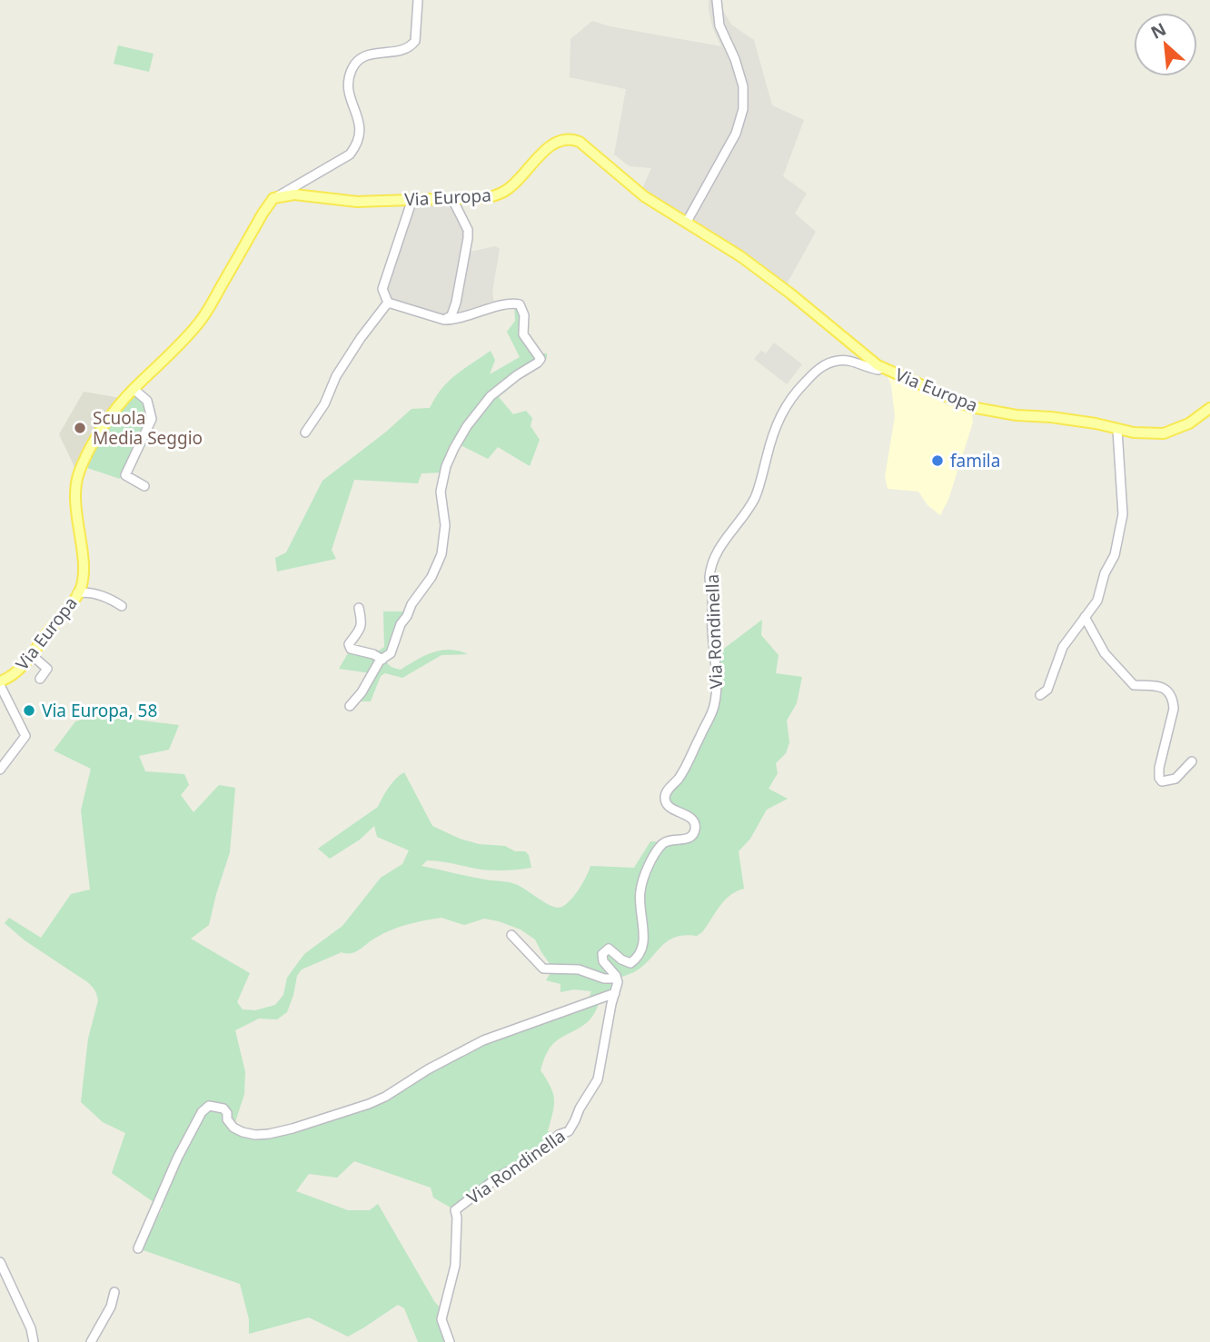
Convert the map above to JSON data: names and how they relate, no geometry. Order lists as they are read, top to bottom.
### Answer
{
  "streets": {
    "main road": ["Via Europa"],
    "street": ["Via Rondinella"]
  },
  "crossings": [
    ["Via Europa", "Via Rondinella"]
  ],
  "places": ["Scuola Media Seggio", "famila", "Via Europa, 58"],
  "north": "top left"
}
